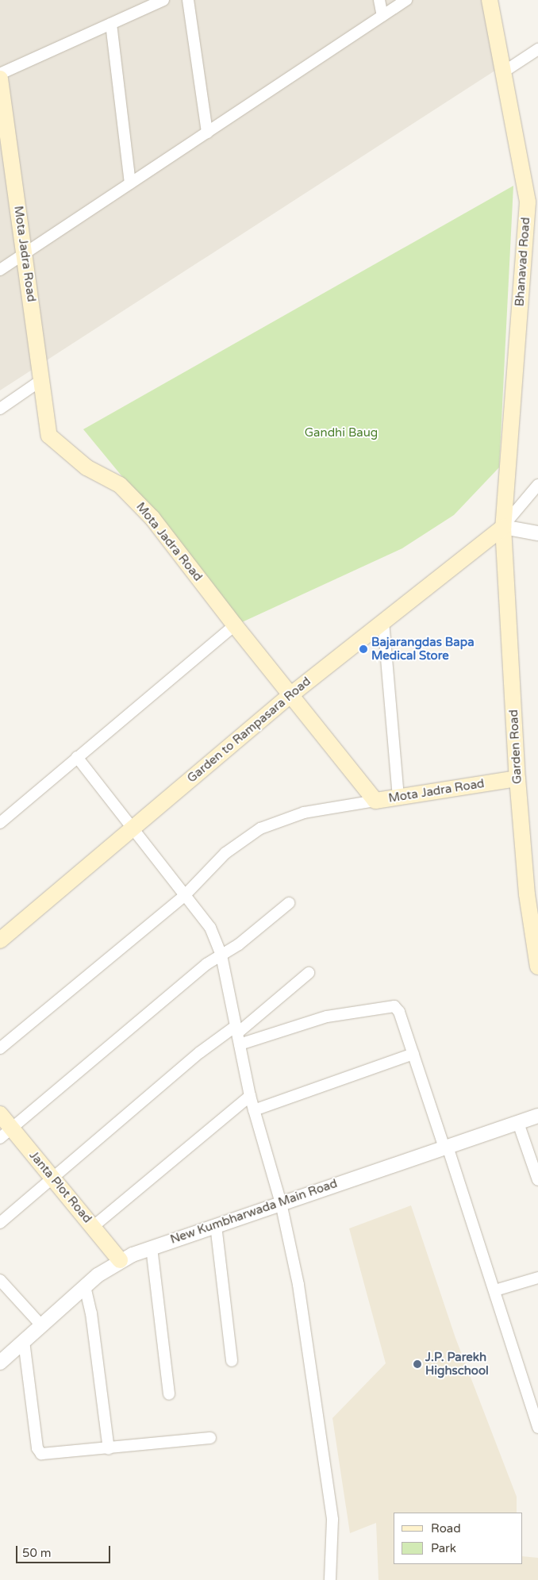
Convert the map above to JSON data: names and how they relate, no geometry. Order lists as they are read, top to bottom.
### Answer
{
  "streets": {
    "main road": [
      "Mota Jadra Road",
      "Bhanavad Road",
      "Garden to Rampasara Road",
      "Garden Road",
      "Janta Plot Road"
    ],
    "street": ["New Kumbharwada Main Road"]
  },
  "crossings": [
    ["Mota Jadra Road", "Garden to Rampasara Road"],
    ["Mota Jadra Road", "Garden Road"],
    ["Bhanavad Road", "Garden to Rampasara Road"],
    ["Bhanavad Road", "Garden Road"],
    ["Garden to Rampasara Road", "Garden Road"],
    ["Janta Plot Road", "New Kumbharwada Main Road"]
  ],
  "parks": ["Gandhi Baug"],
  "places": ["Bajarangdas Bapa Medical Store", "J.P. Parekh Highschool"],
  "legend": ["Road", "Park"],
  "scale_bar": "50 m"
}
